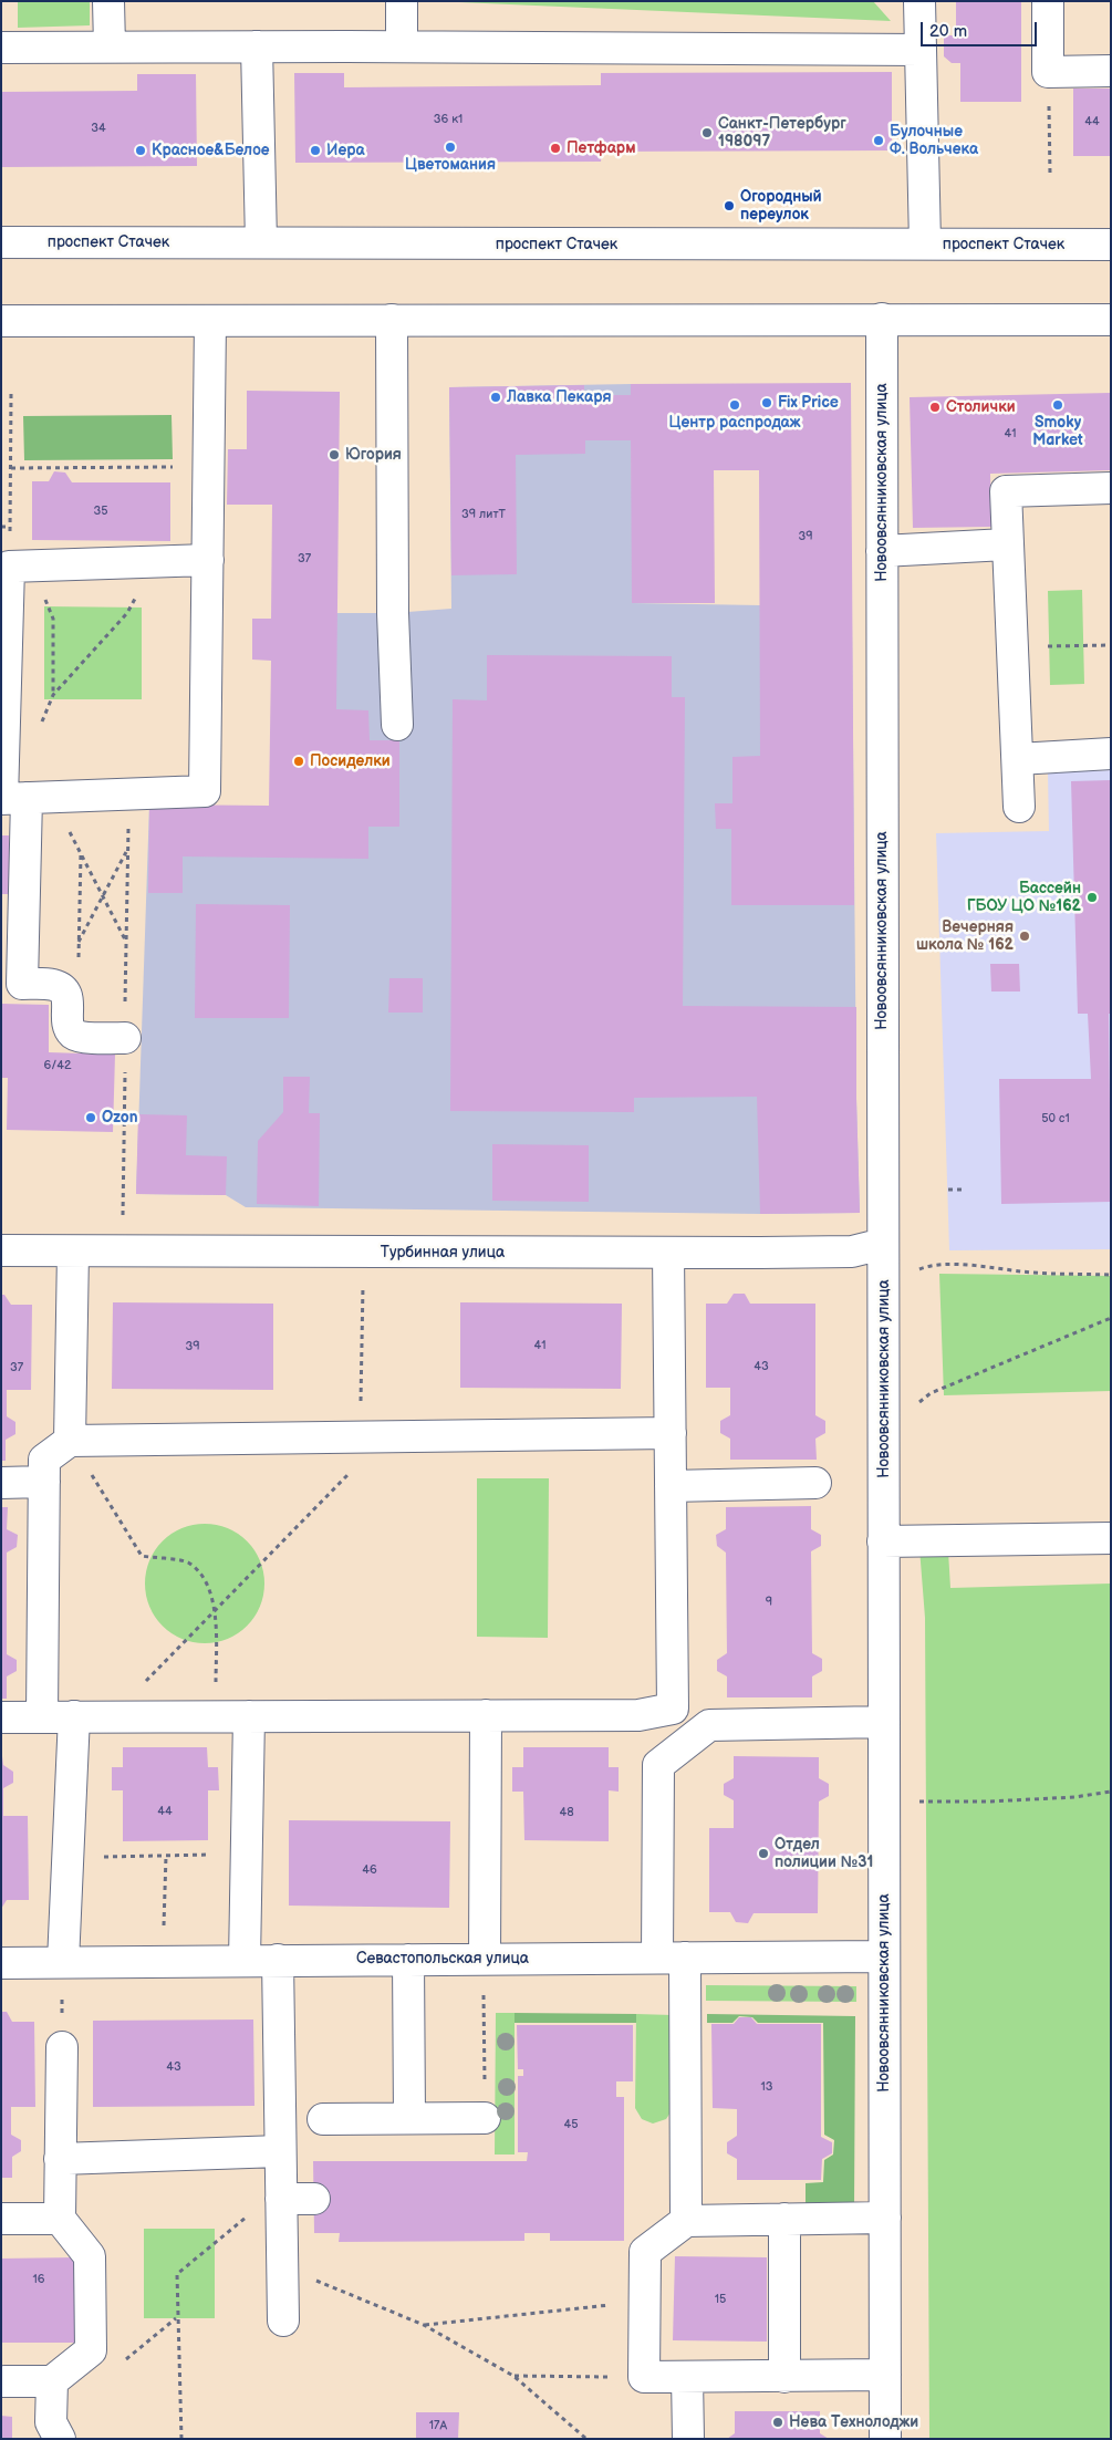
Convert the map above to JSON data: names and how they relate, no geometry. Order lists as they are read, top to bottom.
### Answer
{
  "streets": {
    "street": [
      "проспект Стачек",
      "Новоовсянниковская улица",
      "Турбинная улица",
      "Севастопольская улица"
    ]
  },
  "crossings": [
    ["Новоовсянниковская улица", "Турбинная улица"],
    ["Новоовсянниковская улица", "Севастопольская улица"]
  ],
  "places": [
    "Санкт-Петербург 198097",
    "Булочные Ф. Вольчека",
    "Цветомания",
    "Петфарм",
    "Красное&Белое",
    "Иера",
    "Огородный переулок",
    "Лавка Пекаря",
    "Fix Price",
    "Центр распродаж",
    "Smoky Market",
    "Столички",
    "Югория",
    "Посиделки",
    "Бассейн ГБОУ ЦО №162",
    "Вечерняя школа № 162",
    "Ozon",
    "Отдел полиции №31",
    "Нева Технолоджи"
  ],
  "house_numbers": [
    "36 к1",
    "44",
    "34",
    "41",
    "35",
    "39 литТ",
    "39",
    "37",
    "6/42",
    "50 с1",
    "41",
    "39",
    "43",
    "37",
    "9",
    "44",
    "48",
    "46",
    "43",
    "13",
    "45",
    "16",
    "15",
    "17А"
  ],
  "scale_bar": "20 m"
}
